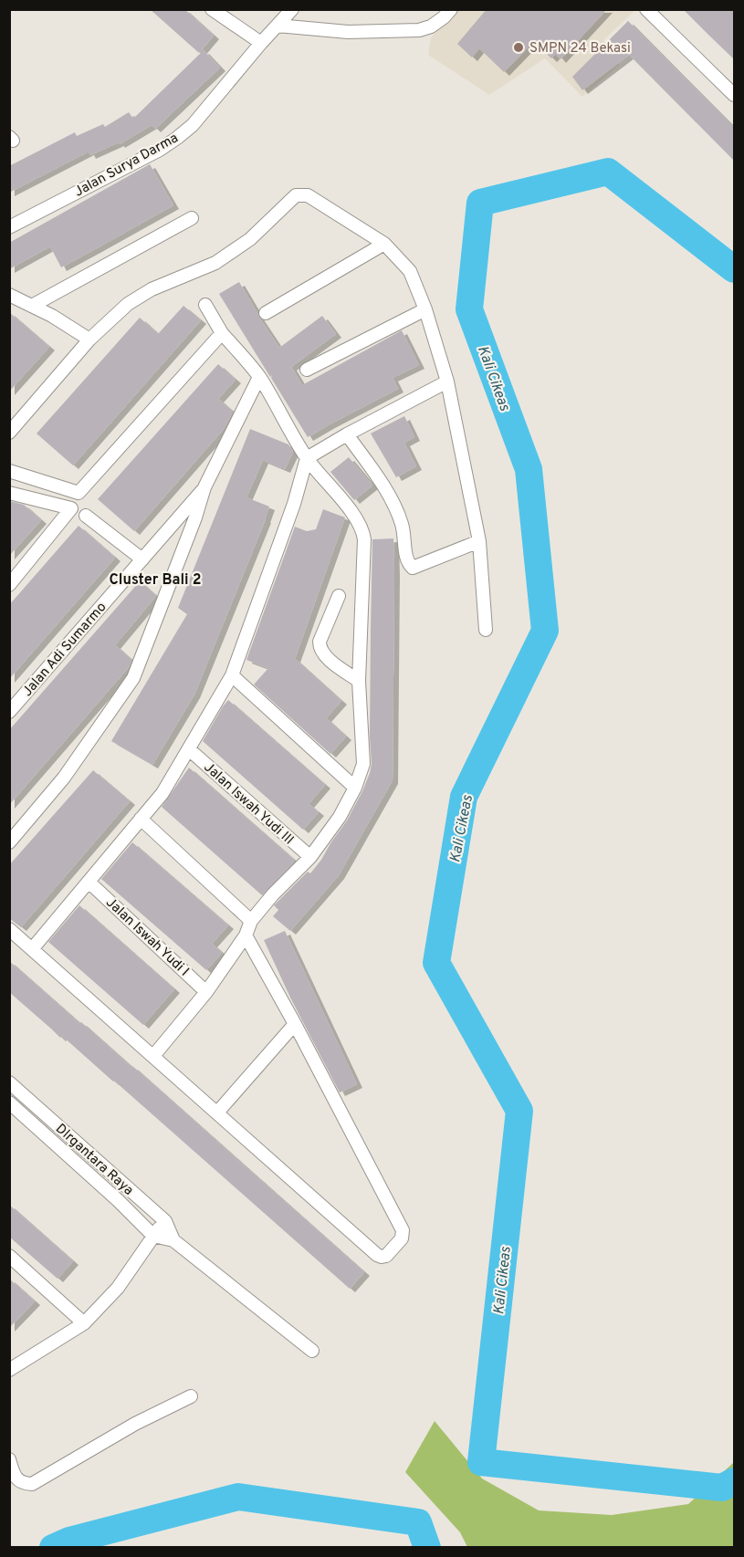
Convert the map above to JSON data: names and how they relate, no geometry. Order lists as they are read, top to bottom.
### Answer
{
  "streets": {
    "street": [
      "Jalan Surya Darma",
      "Jalan Adi Sumarmo",
      "Jalan Iswah Yudi III",
      "Jalan Iswah Yudi I",
      "DIrgantara Raya"
    ]
  },
  "districts": ["Cluster Bali 2"],
  "water": ["Kali Cikeas"],
  "places": ["SMPN 24 Bekasi"]
}
